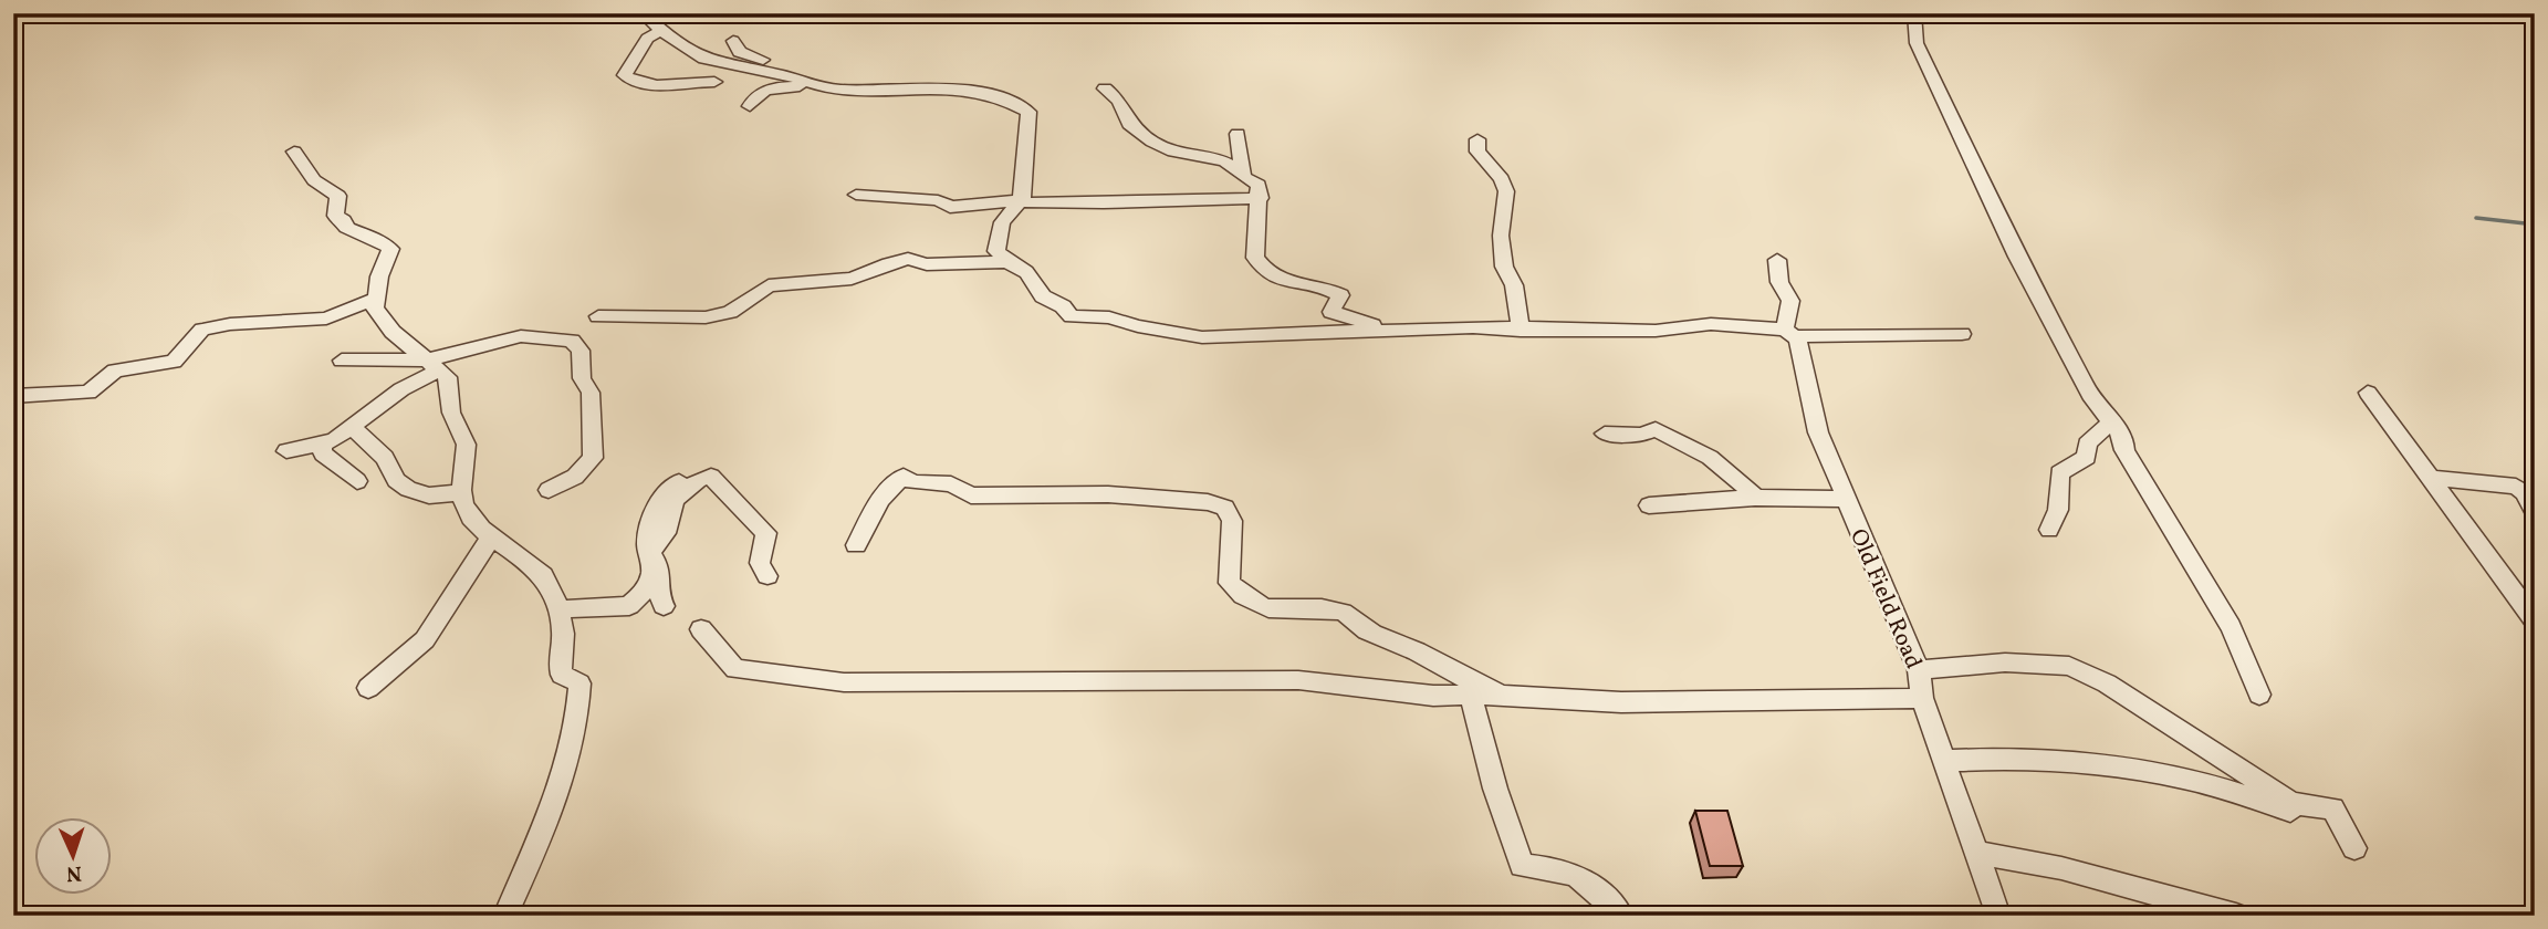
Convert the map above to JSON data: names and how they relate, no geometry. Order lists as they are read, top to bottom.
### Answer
{
  "streets": {
    "street": ["Old Field Road"]
  },
  "north": "bottom"
}
